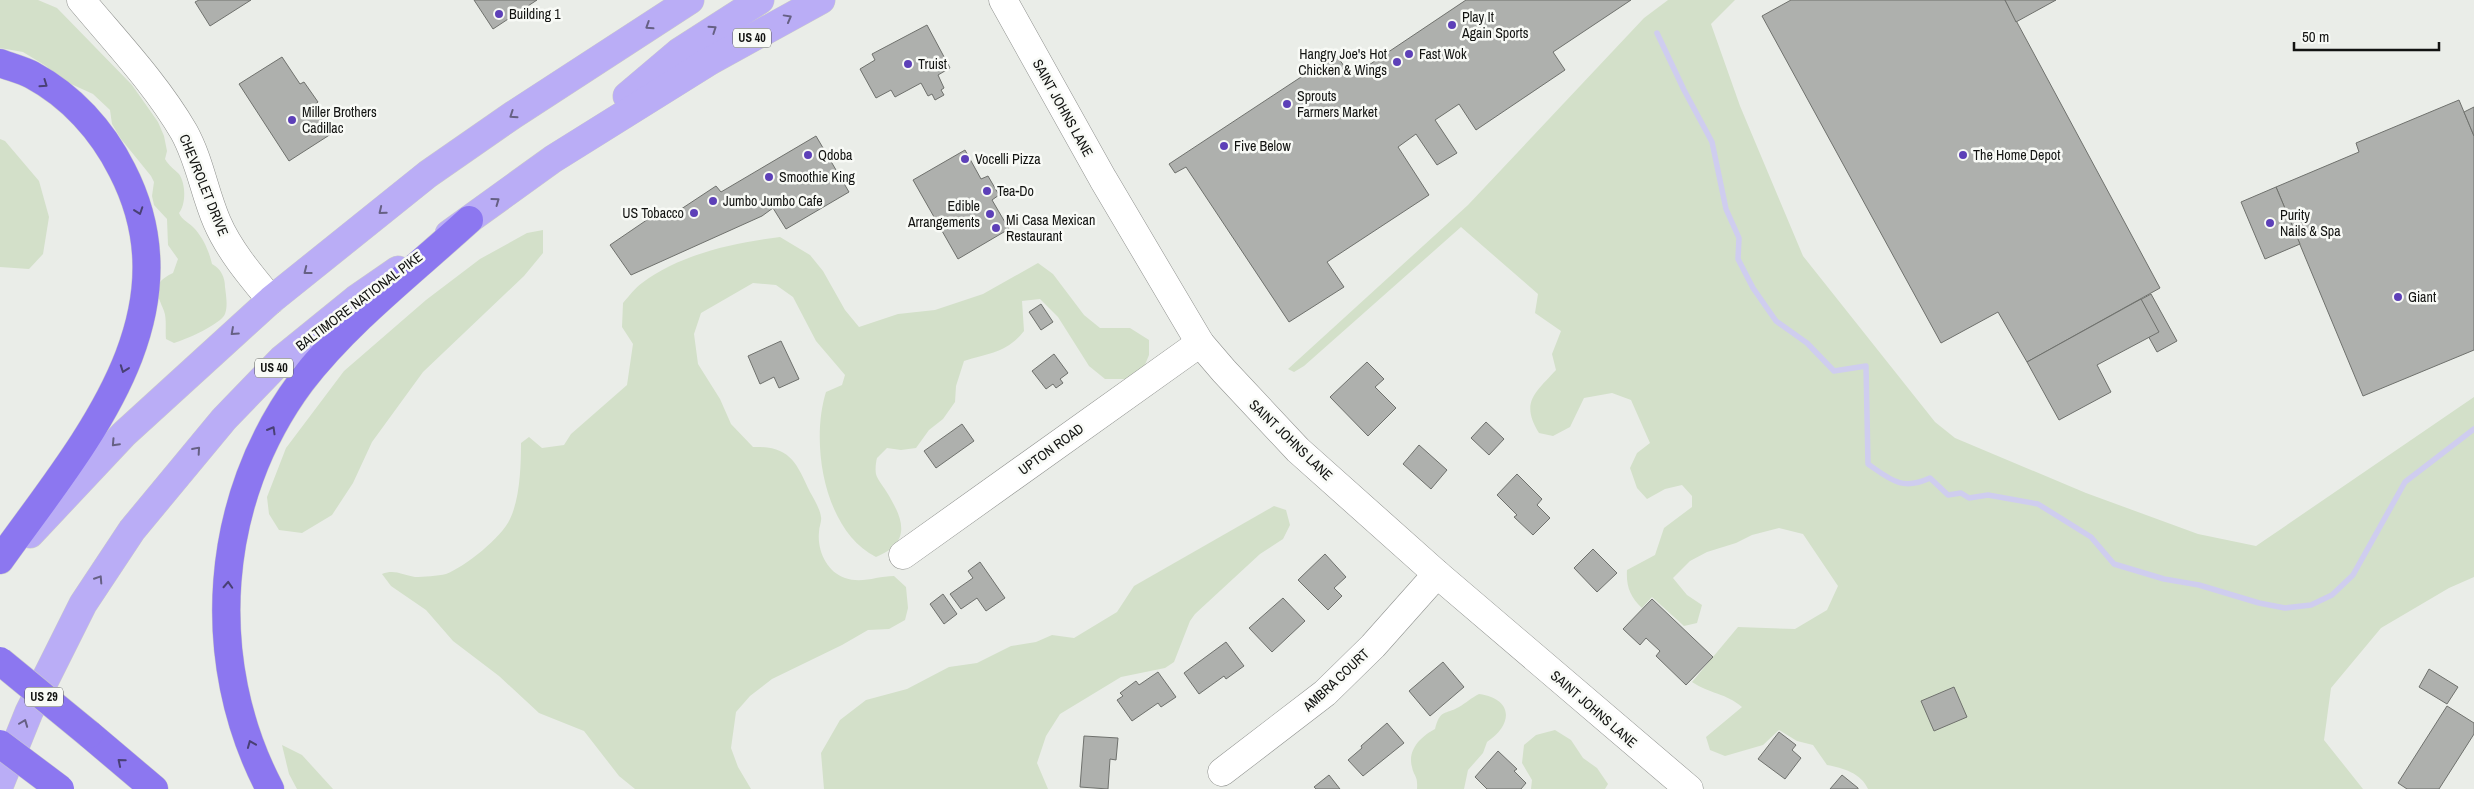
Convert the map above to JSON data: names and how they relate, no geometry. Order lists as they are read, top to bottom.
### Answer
{
  "streets": {
    "highway": ["US 29"],
    "main road": ["US 40", "BALTIMORE NATIONAL PIKE"],
    "street": [
      "SAINT JOHNS LANE",
      "CHEVROLET DRIVE",
      "UPTON ROAD",
      "AMBRA COURT"
    ]
  },
  "crossings": [
    ["SAINT JOHNS LANE", "UPTON ROAD"],
    ["SAINT JOHNS LANE", "AMBRA COURT"]
  ],
  "places": [
    "Building 1",
    "Play It Again Sports",
    "Fast Wok",
    "Hangry Joe's Hot Chicken & Wings",
    "Truist",
    "Sprouts Farmers Market",
    "Miller Brothers Cadillac",
    "Five Below",
    "Qdoba",
    "The Home Depot",
    "Vocelli Pizza",
    "Smoothie King",
    "Tea-Do",
    "Jumbo Jumbo Cafe",
    "US Tobacco",
    "Edible Arrangements",
    "Purity Nails & Spa",
    "Mi Casa Mexican Restaurant",
    "Giant"
  ],
  "scale_bar": "50 m"
}
